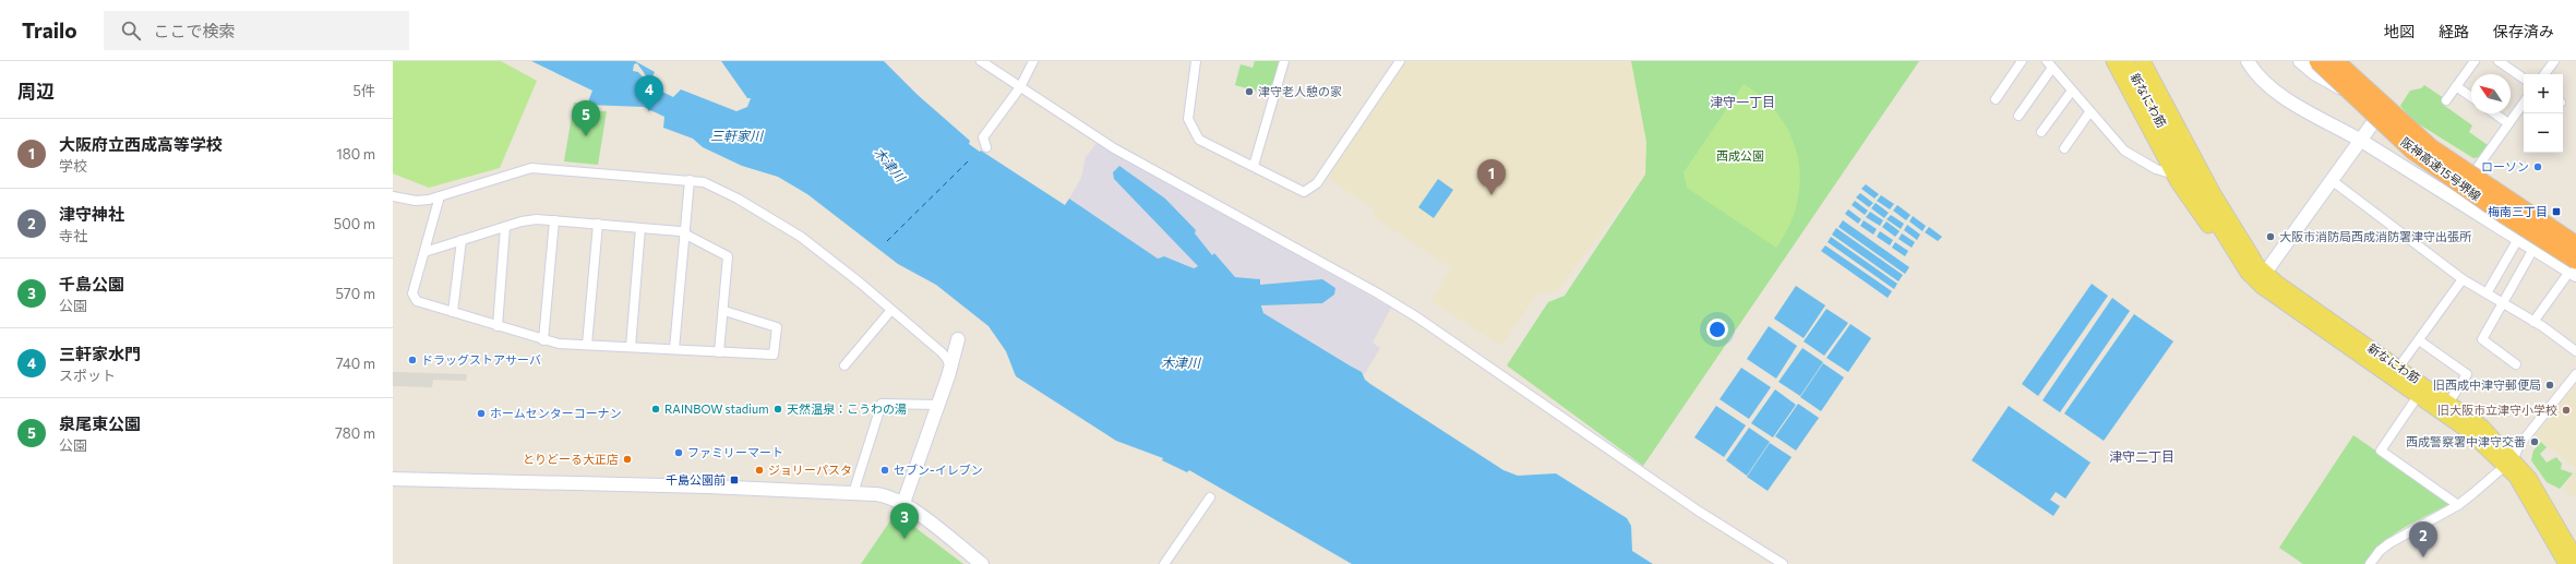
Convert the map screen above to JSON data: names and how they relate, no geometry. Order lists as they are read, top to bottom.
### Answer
{
  "streets": {
    "highway": ["阪神高速15号堺線"],
    "main road": ["新なにわ筋"]
  },
  "districts": ["津守一丁目", "津守二丁目"],
  "water": ["三軒家川", "木津川"],
  "parks": ["西成公園"],
  "places": {
    "other": [
      "津守老人憩の家",
      "ローソン",
      "大阪市消防局西成消防署津守出張所",
      "ドラッグストアサーバ",
      "旧西成中津守郵便局",
      "RAINBOW stadium",
      "天然温泉：こうわの湯",
      "旧大阪市立津守小学校",
      "ホームセンターコーナン",
      "西成警察署中津守交番",
      "ファミリーマート",
      "とりどーる大正店",
      "ジョリーパスタ",
      "セブン-イレブン"
    ],
    "transit": ["梅南三丁目", "千島公園前"]
  },
  "north": "top left",
  "page": {
    "header": "Trailo",
    "search": "ここで検索",
    "nav": ["地図", "経路", "保存済み"],
    "heading": ["周辺", "5件"],
    "map_buttons": ["+", "−"],
    "pins": [
      "4",
      "5",
      "1",
      "3",
      "2"
    ],
    "list": [
      {
        "mark": "1",
        "name": "大阪府立西成高等学校",
        "note": "学校",
        "value": "180 m"
      },
      {
        "mark": "2",
        "name": "津守神社",
        "note": "寺社",
        "value": "500 m"
      },
      {
        "mark": "3",
        "name": "千島公園",
        "note": "公園",
        "value": "570 m"
      },
      {
        "mark": "4",
        "name": "三軒家水門",
        "note": "スポット",
        "value": "740 m"
      },
      {
        "mark": "5",
        "name": "泉尾東公園",
        "note": "公園",
        "value": "780 m"
      }
    ]
  }
}
